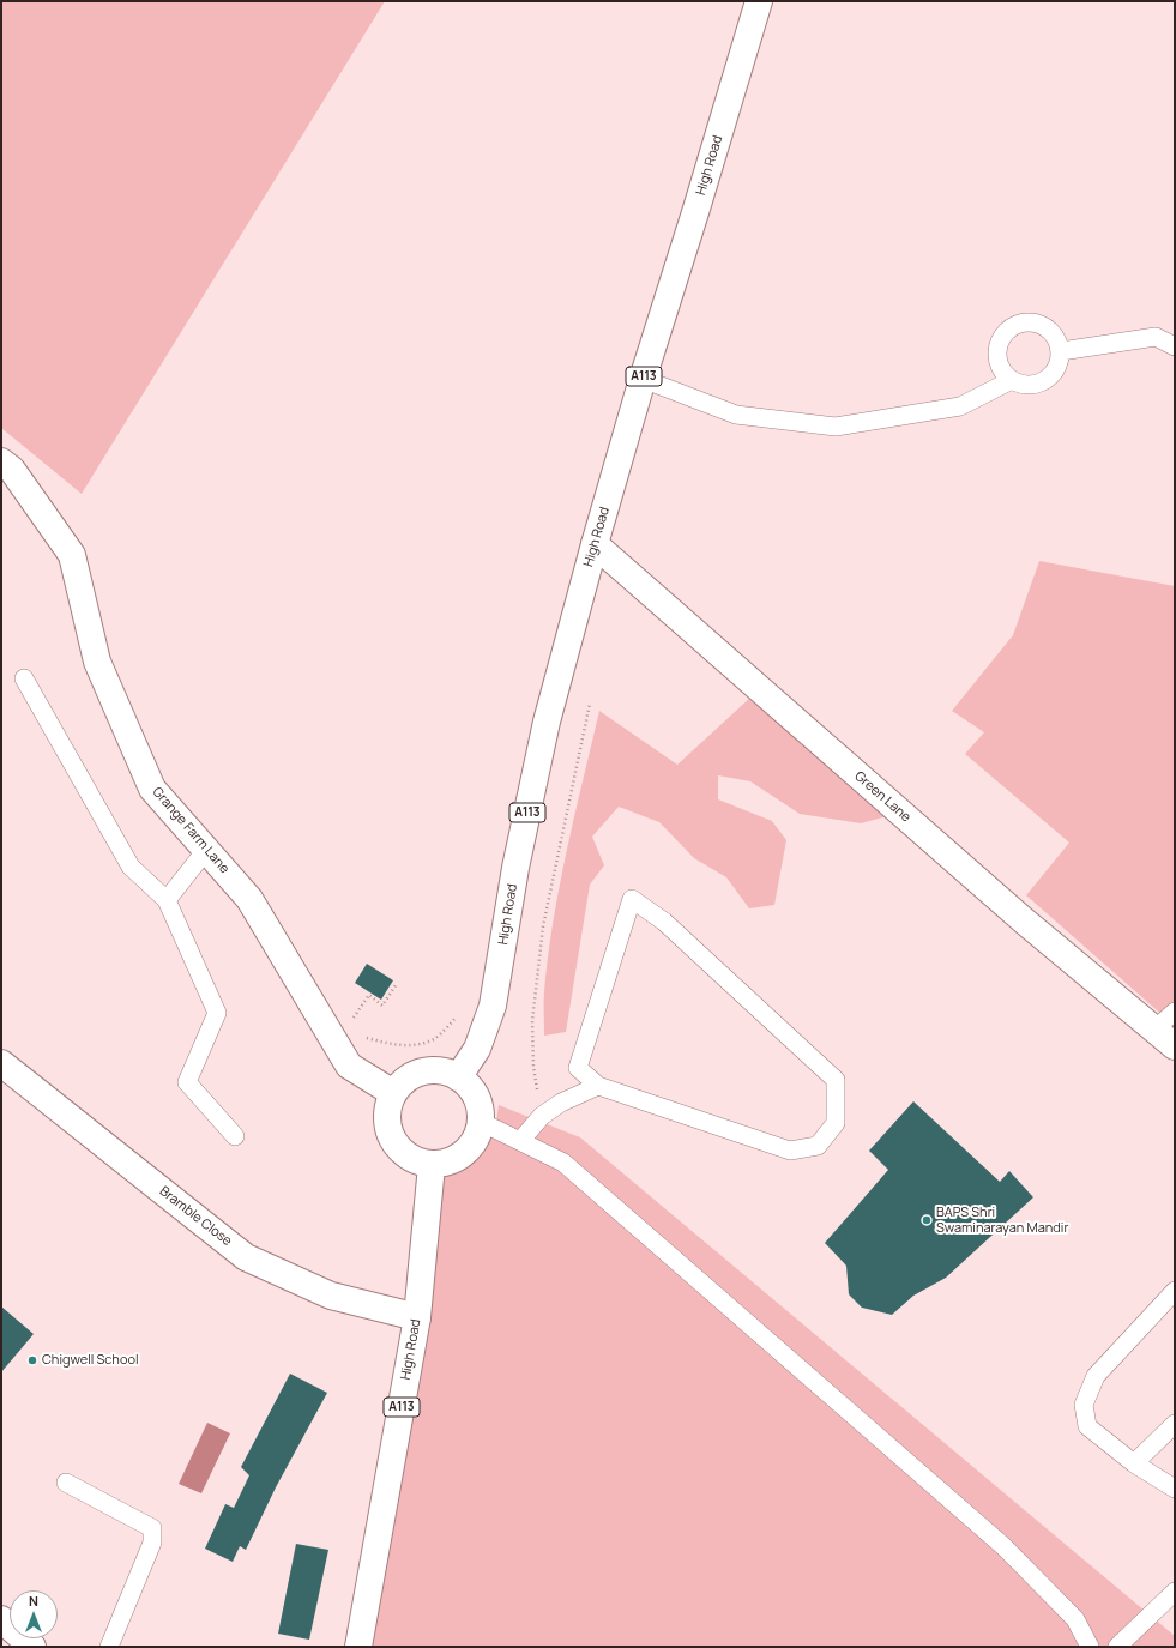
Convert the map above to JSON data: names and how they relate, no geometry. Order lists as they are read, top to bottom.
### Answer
{
  "streets": {
    "street": [
      "High Road",
      "A113",
      "Green Lane",
      "Grange Farm Lane",
      "Bramble Close"
    ]
  },
  "crossings": [
    ["High Road", "Green Lane"],
    ["High Road", "Grange Farm Lane"],
    ["High Road", "Bramble Close"]
  ],
  "places": ["BAPS Shri Swaminarayan Mandir", "Chigwell School"],
  "north": "top"
}
